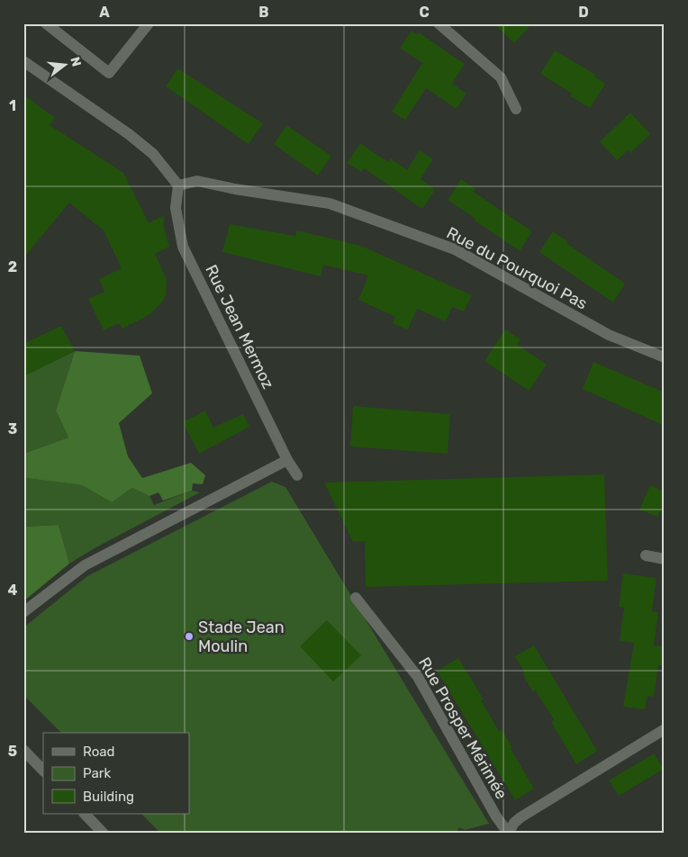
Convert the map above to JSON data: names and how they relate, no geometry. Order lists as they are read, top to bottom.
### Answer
{
  "streets": {
    "street": ["Rue du Pourquoi Pas", "Rue Jean Mermoz", "Rue Prosper Mérimée"]
  },
  "crossings": [
    ["Rue du Pourquoi Pas", "Rue Jean Mermoz"]
  ],
  "places": ["Stade Jean Moulin"],
  "legend": ["Road", "Park", "Building"],
  "north": "right",
  "grid": {
    "columns": [
      "A",
      "B",
      "C",
      "D"
    ],
    "rows": [
      "1",
      "2",
      "3",
      "4",
      "5"
    ]
  }
}
